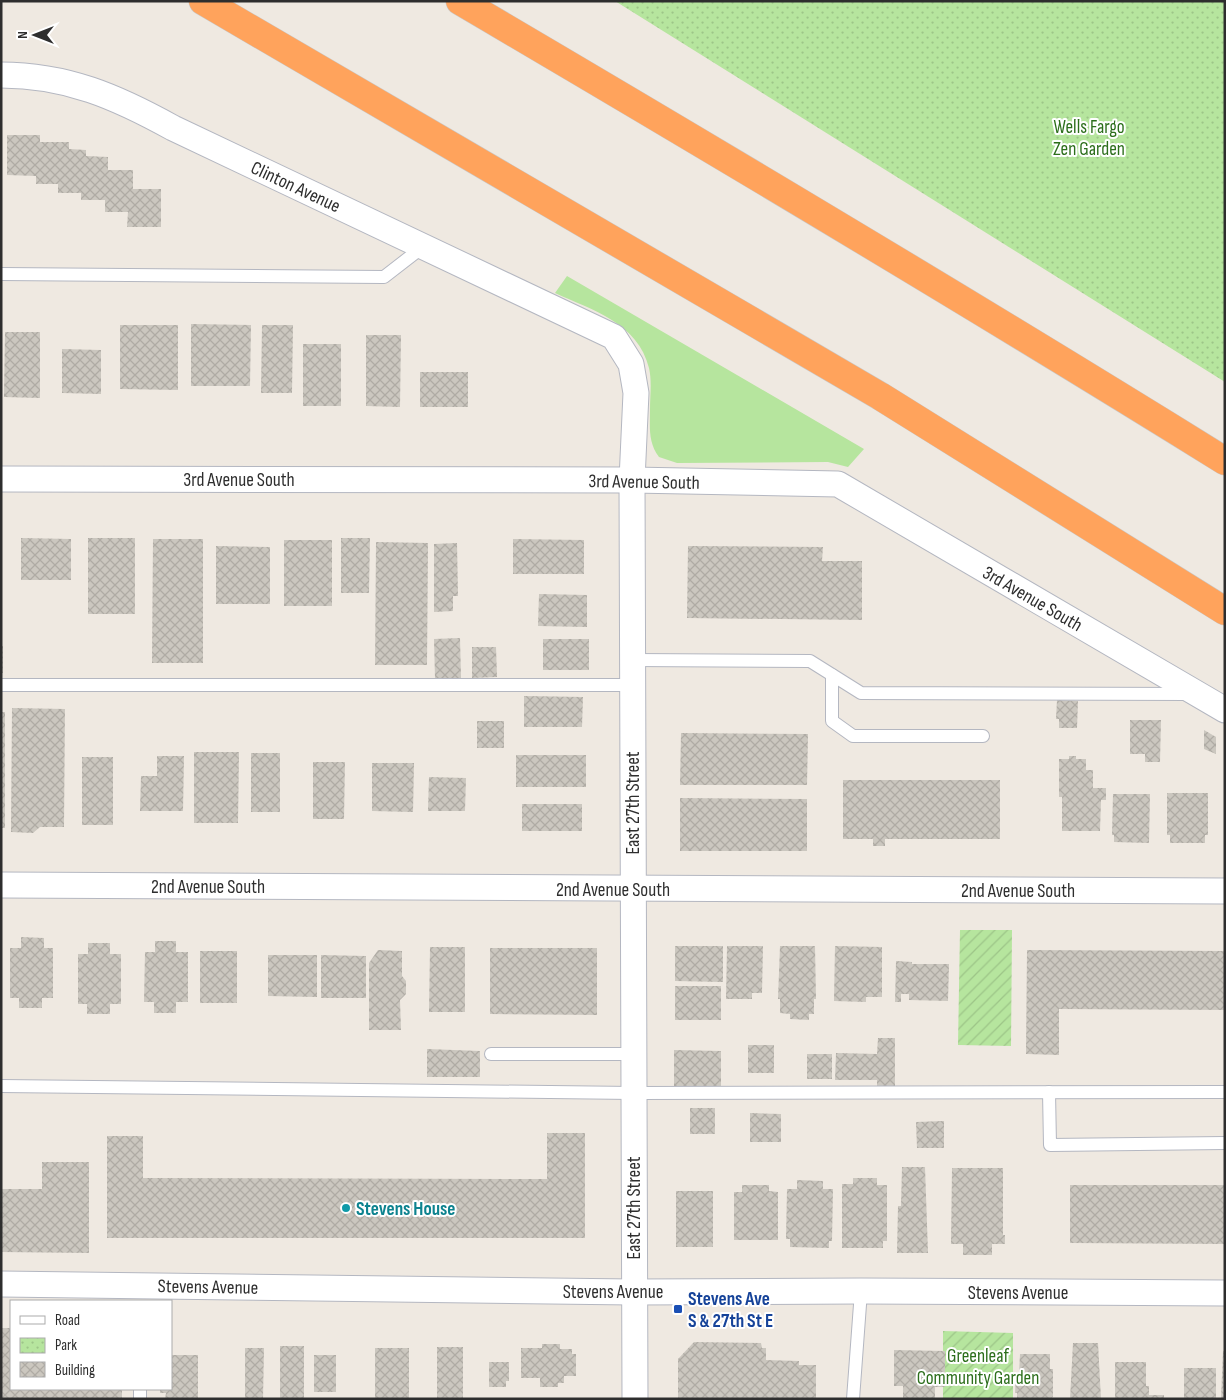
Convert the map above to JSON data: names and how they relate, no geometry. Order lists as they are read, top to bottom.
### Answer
{
  "streets": {
    "street": [
      "Clinton Avenue",
      "3rd Avenue South",
      "East 27th Street",
      "2nd Avenue South",
      "Stevens Avenue"
    ]
  },
  "crossings": [
    ["Clinton Avenue", "East 27th Street"],
    ["3rd Avenue South", "East 27th Street"],
    ["East 27th Street", "2nd Avenue South"],
    ["East 27th Street", "Stevens Avenue"]
  ],
  "parks": ["Wells Fargo Zen Garden", "Greenleaf Community Garden"],
  "places": {
    "other": ["Stevens House"],
    "transit": ["Stevens Ave S & 27th St E"]
  },
  "legend": ["Road", "Park", "Building"],
  "north": "left"
}
